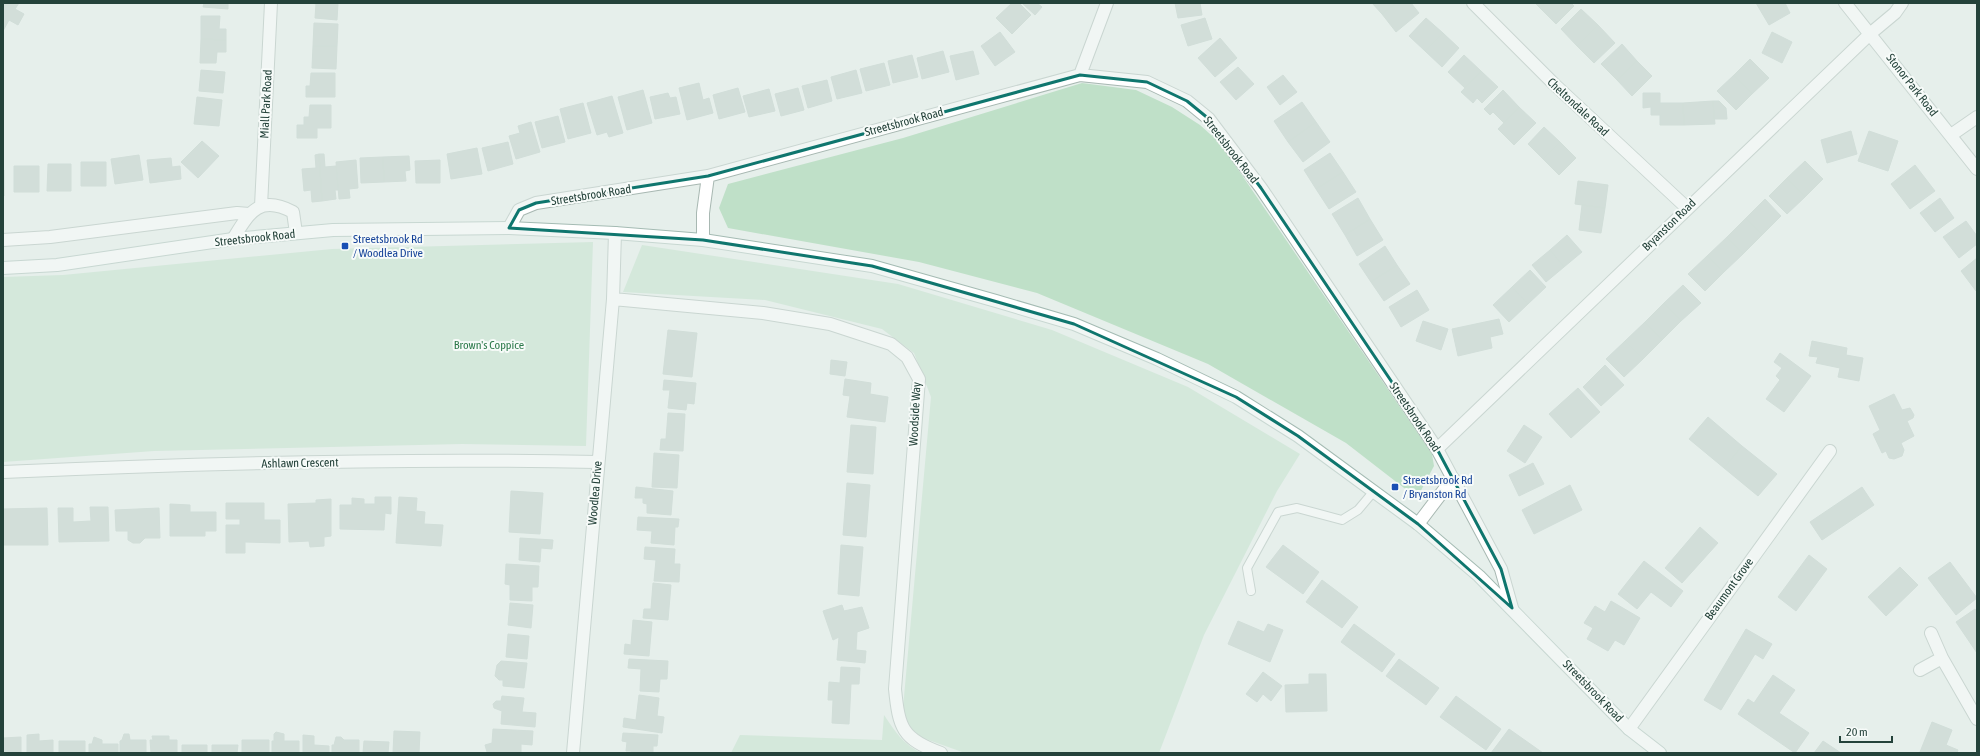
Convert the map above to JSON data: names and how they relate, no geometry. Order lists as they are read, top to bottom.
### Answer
{
  "streets": {
    "street": [
      "Stonor Park Road",
      "Miall Park Road",
      "Cheltondale Road",
      "Streetsbrook Road",
      "Bryanston Road",
      "Woodside Way",
      "Ashlawn Crescent",
      "Woodlea Drive",
      "Beaumont Grove"
    ]
  },
  "crossings": [
    ["Stonor Park Road", "Bryanston Road"],
    ["Cheltondale Road", "Bryanston Road"],
    ["Streetsbrook Road", "Bryanston Road"],
    ["Streetsbrook Road", "Woodlea Drive"],
    ["Streetsbrook Road", "Beaumont Grove"],
    ["Woodside Way", "Woodlea Drive"],
    ["Ashlawn Crescent", "Woodlea Drive"]
  ],
  "parks": ["Brown's Coppice"],
  "places": {
    "transit": ["Streetsbrook Rd / Woodlea Drive", "Streetsbrook Rd / Bryanston Rd"]
  },
  "scale_bar": "20 m"
}
